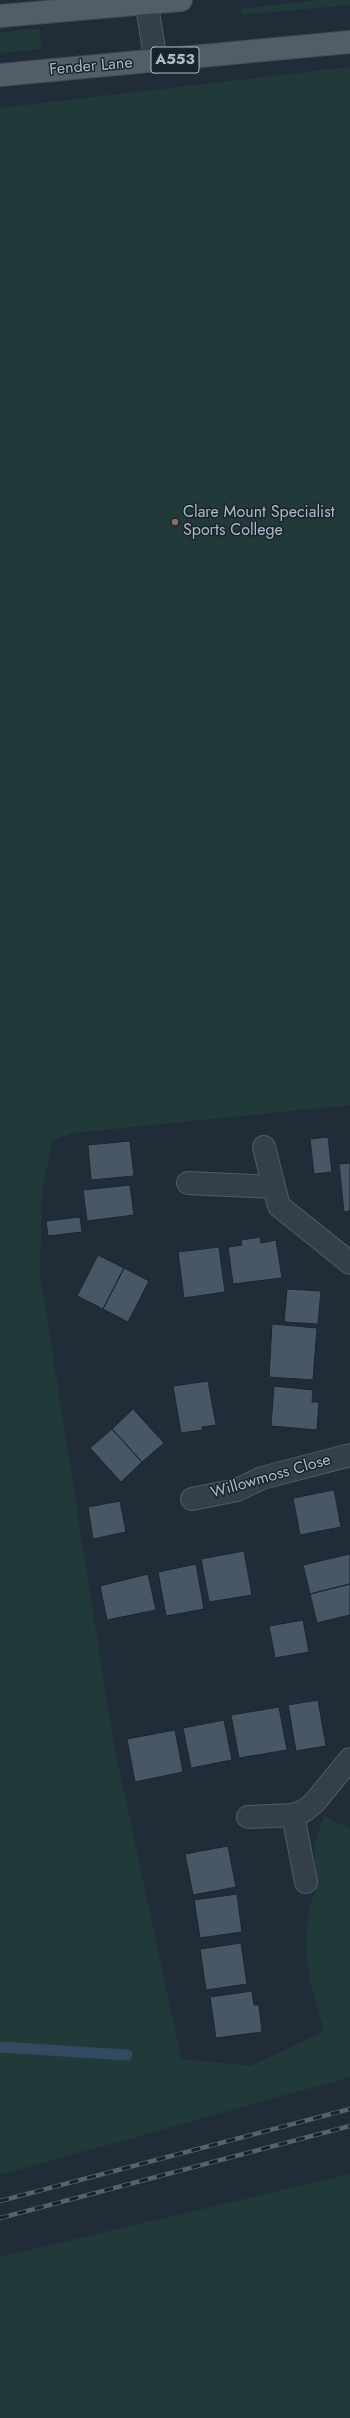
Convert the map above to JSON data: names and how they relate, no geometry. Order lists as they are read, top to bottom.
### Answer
{
  "streets": {
    "main road": ["A553", "Fender Lane"],
    "street": ["Willowmoss Close"]
  },
  "places": ["Clare Mount Specialist Sports College"]
}
